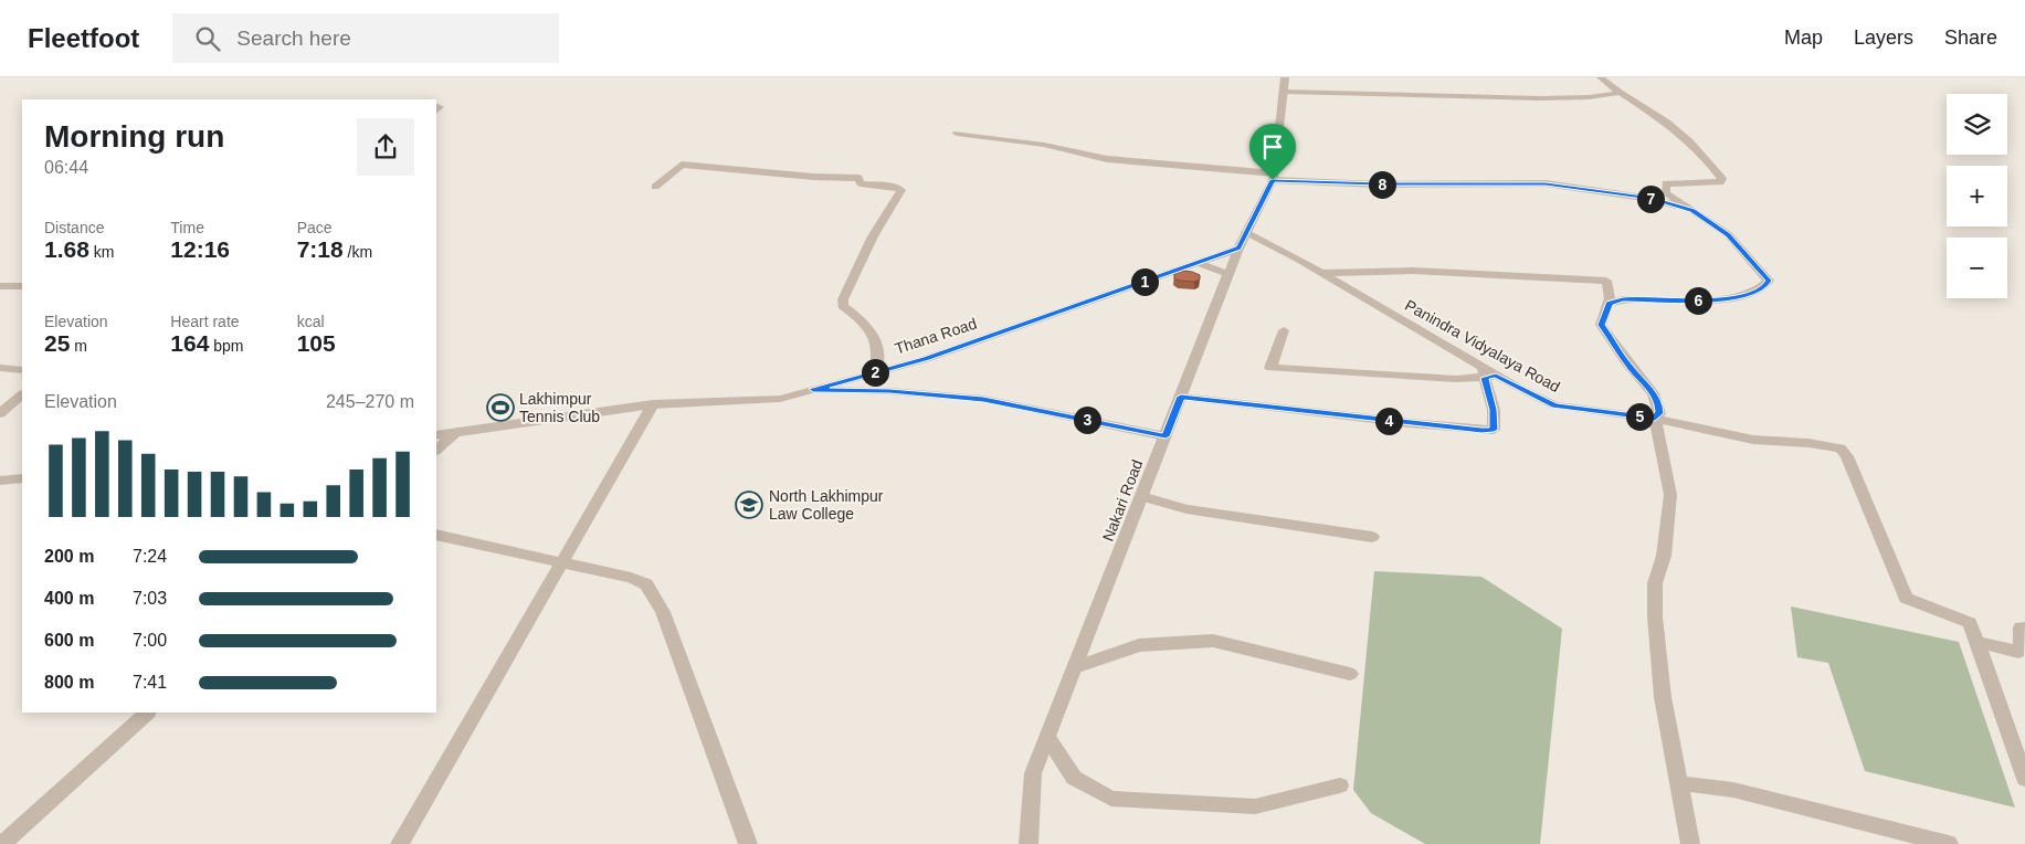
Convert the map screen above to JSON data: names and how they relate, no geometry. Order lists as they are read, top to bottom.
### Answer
{
  "streets": {
    "street": ["Thana Road", "Panindra Vidyalaya Road", "Nakari Road"]
  },
  "crossings": [
    ["Thana Road", "Nakari Road"],
    ["Panindra Vidyalaya Road", "Nakari Road"]
  ],
  "places": {
    "sports": ["Lakhimpur Tennis Club"],
    "school or university": ["North Lakhimpur Law College"]
  },
  "page": {
    "header": "Fleetfoot",
    "search": "Search here",
    "nav": ["Map", "Layers", "Share"],
    "map_buttons": ["+", "−"],
    "heading": ["Morning run", "06:44"],
    "pins": [
      "8",
      "7",
      "1",
      "6",
      "2",
      "5",
      "3",
      "4"
    ],
    "stats": [
      ["Distance", "1.68 km"],
      ["Time", "12:16"],
      ["Pace", "7:18 /km"],
      ["Elevation", "25 m"],
      ["Heart rate", "164 bpm"],
      ["kcal", "105"]
    ],
    "chart": ["Elevation", "245–270 m"],
    "list": [
      {
        "name": "200 m",
        "note": "7:24"
      },
      {
        "name": "400 m",
        "note": "7:03"
      },
      {
        "name": "600 m",
        "note": "7:00"
      },
      {
        "name": "800 m",
        "note": "7:41"
      }
    ]
  }
}
